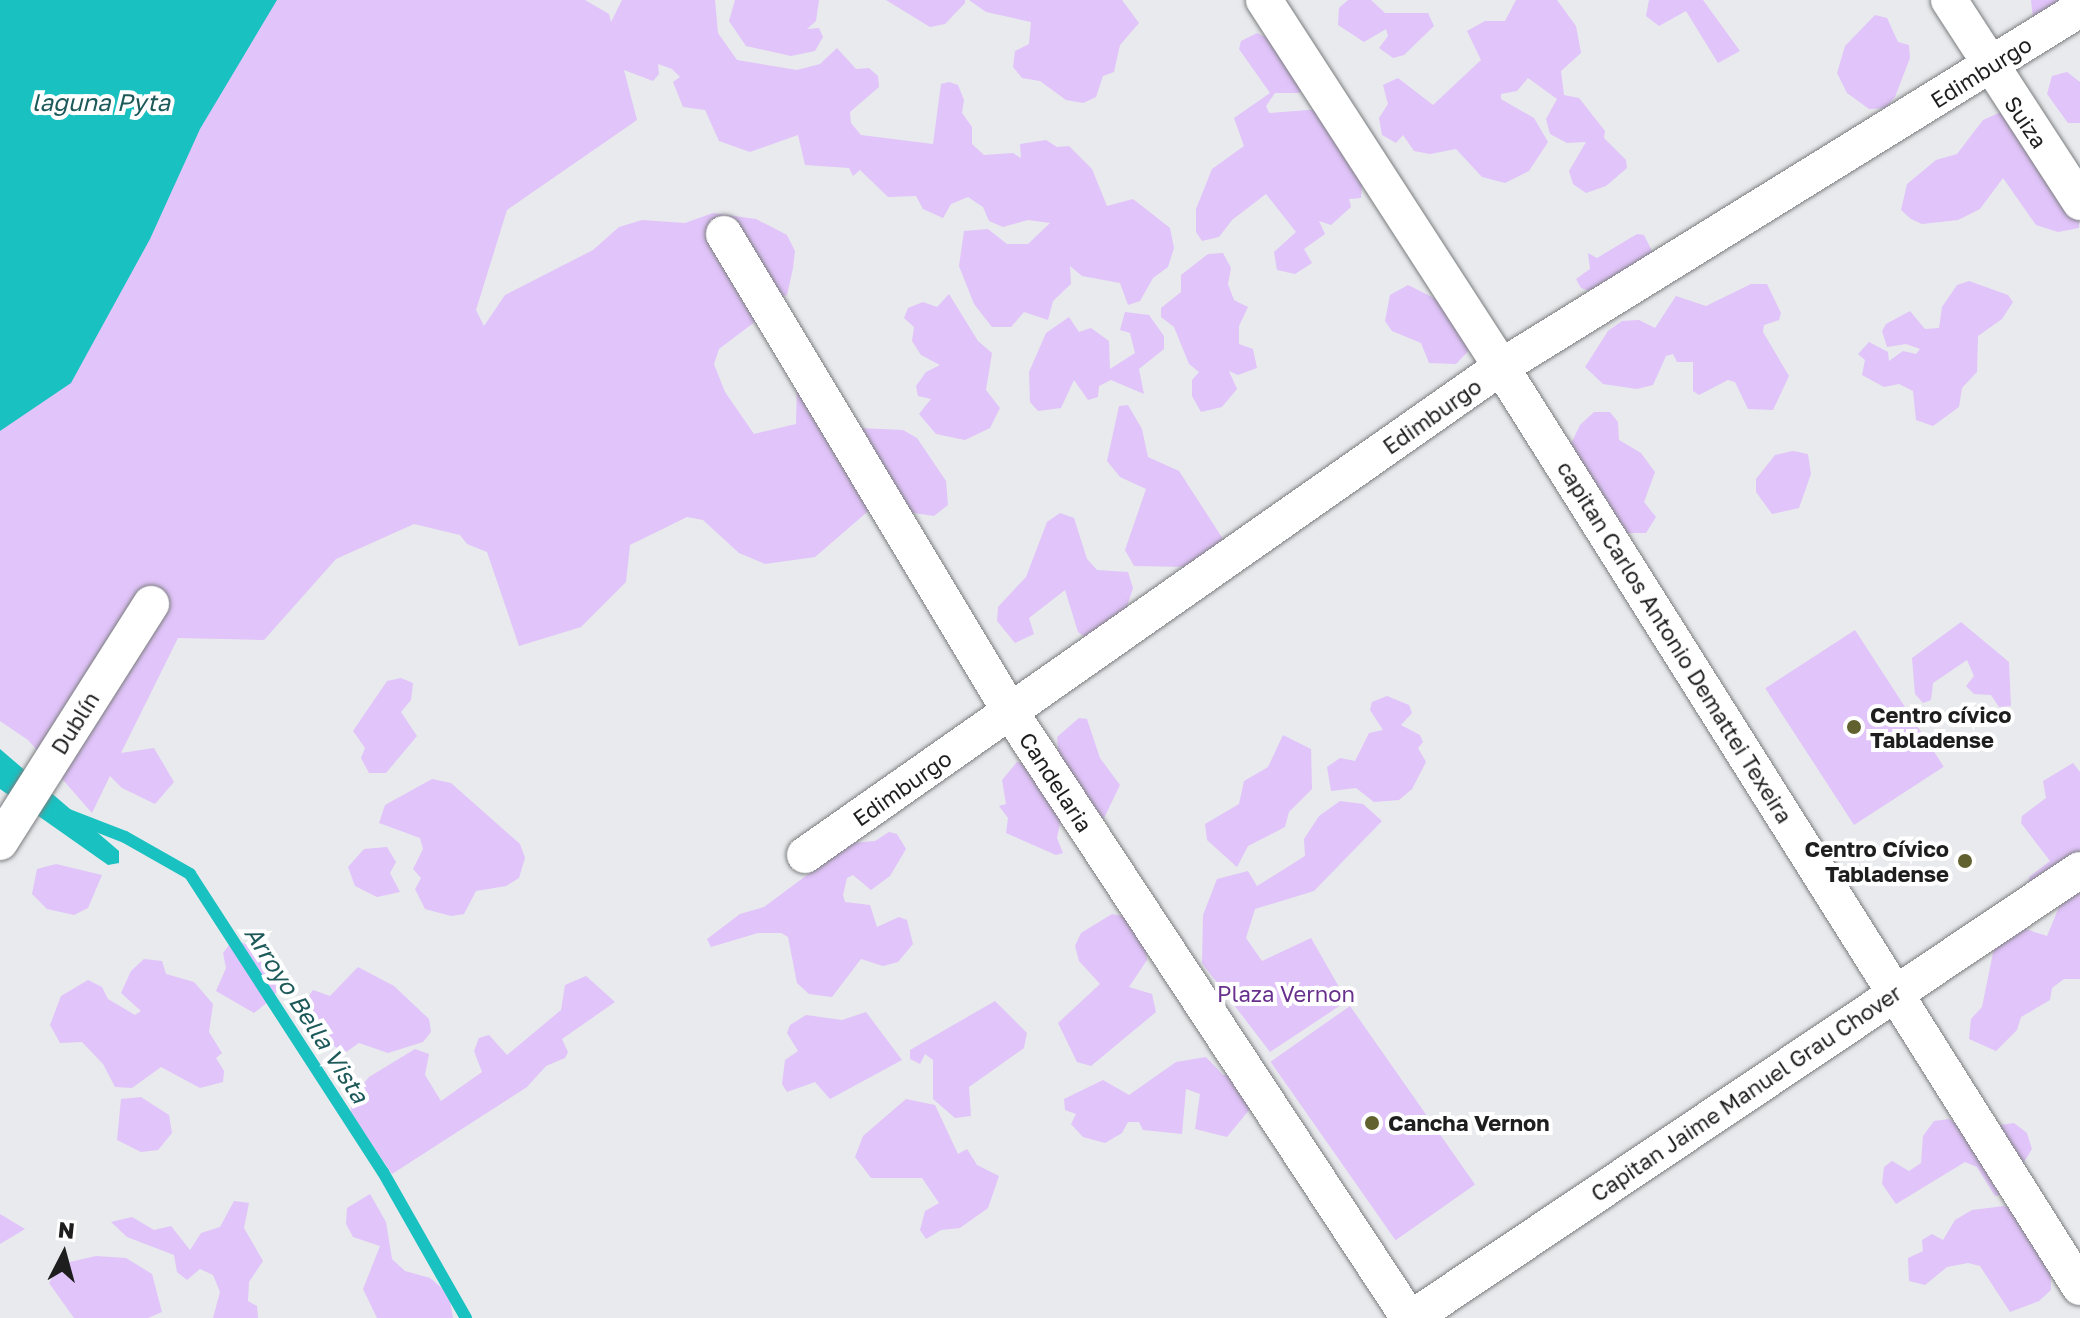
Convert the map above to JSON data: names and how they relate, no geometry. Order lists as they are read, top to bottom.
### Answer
{
  "streets": {
    "street": [
      "Edimburgo",
      "Suiza",
      "capitan Carlos Antonio Demattei Texeira",
      "Dublín",
      "Candelaria",
      "Capitan Jaime Manuel Grau Chover"
    ]
  },
  "crossings": [
    ["Edimburgo", "Suiza"],
    ["Edimburgo", "capitan Carlos Antonio Demattei Texeira"],
    ["Edimburgo", "Candelaria"],
    ["capitan Carlos Antonio Demattei Texeira", "Capitan Jaime Manuel Grau Chover"],
    ["Candelaria", "Capitan Jaime Manuel Grau Chover"]
  ],
  "water": ["laguna Pyta", "Arroyo Bella Vista"],
  "parks": ["Plaza Vernon"],
  "places": ["Centro cívico Tabladense", "Centro Cívico Tabladense", "Cancha Vernon"],
  "north": "top"
}
